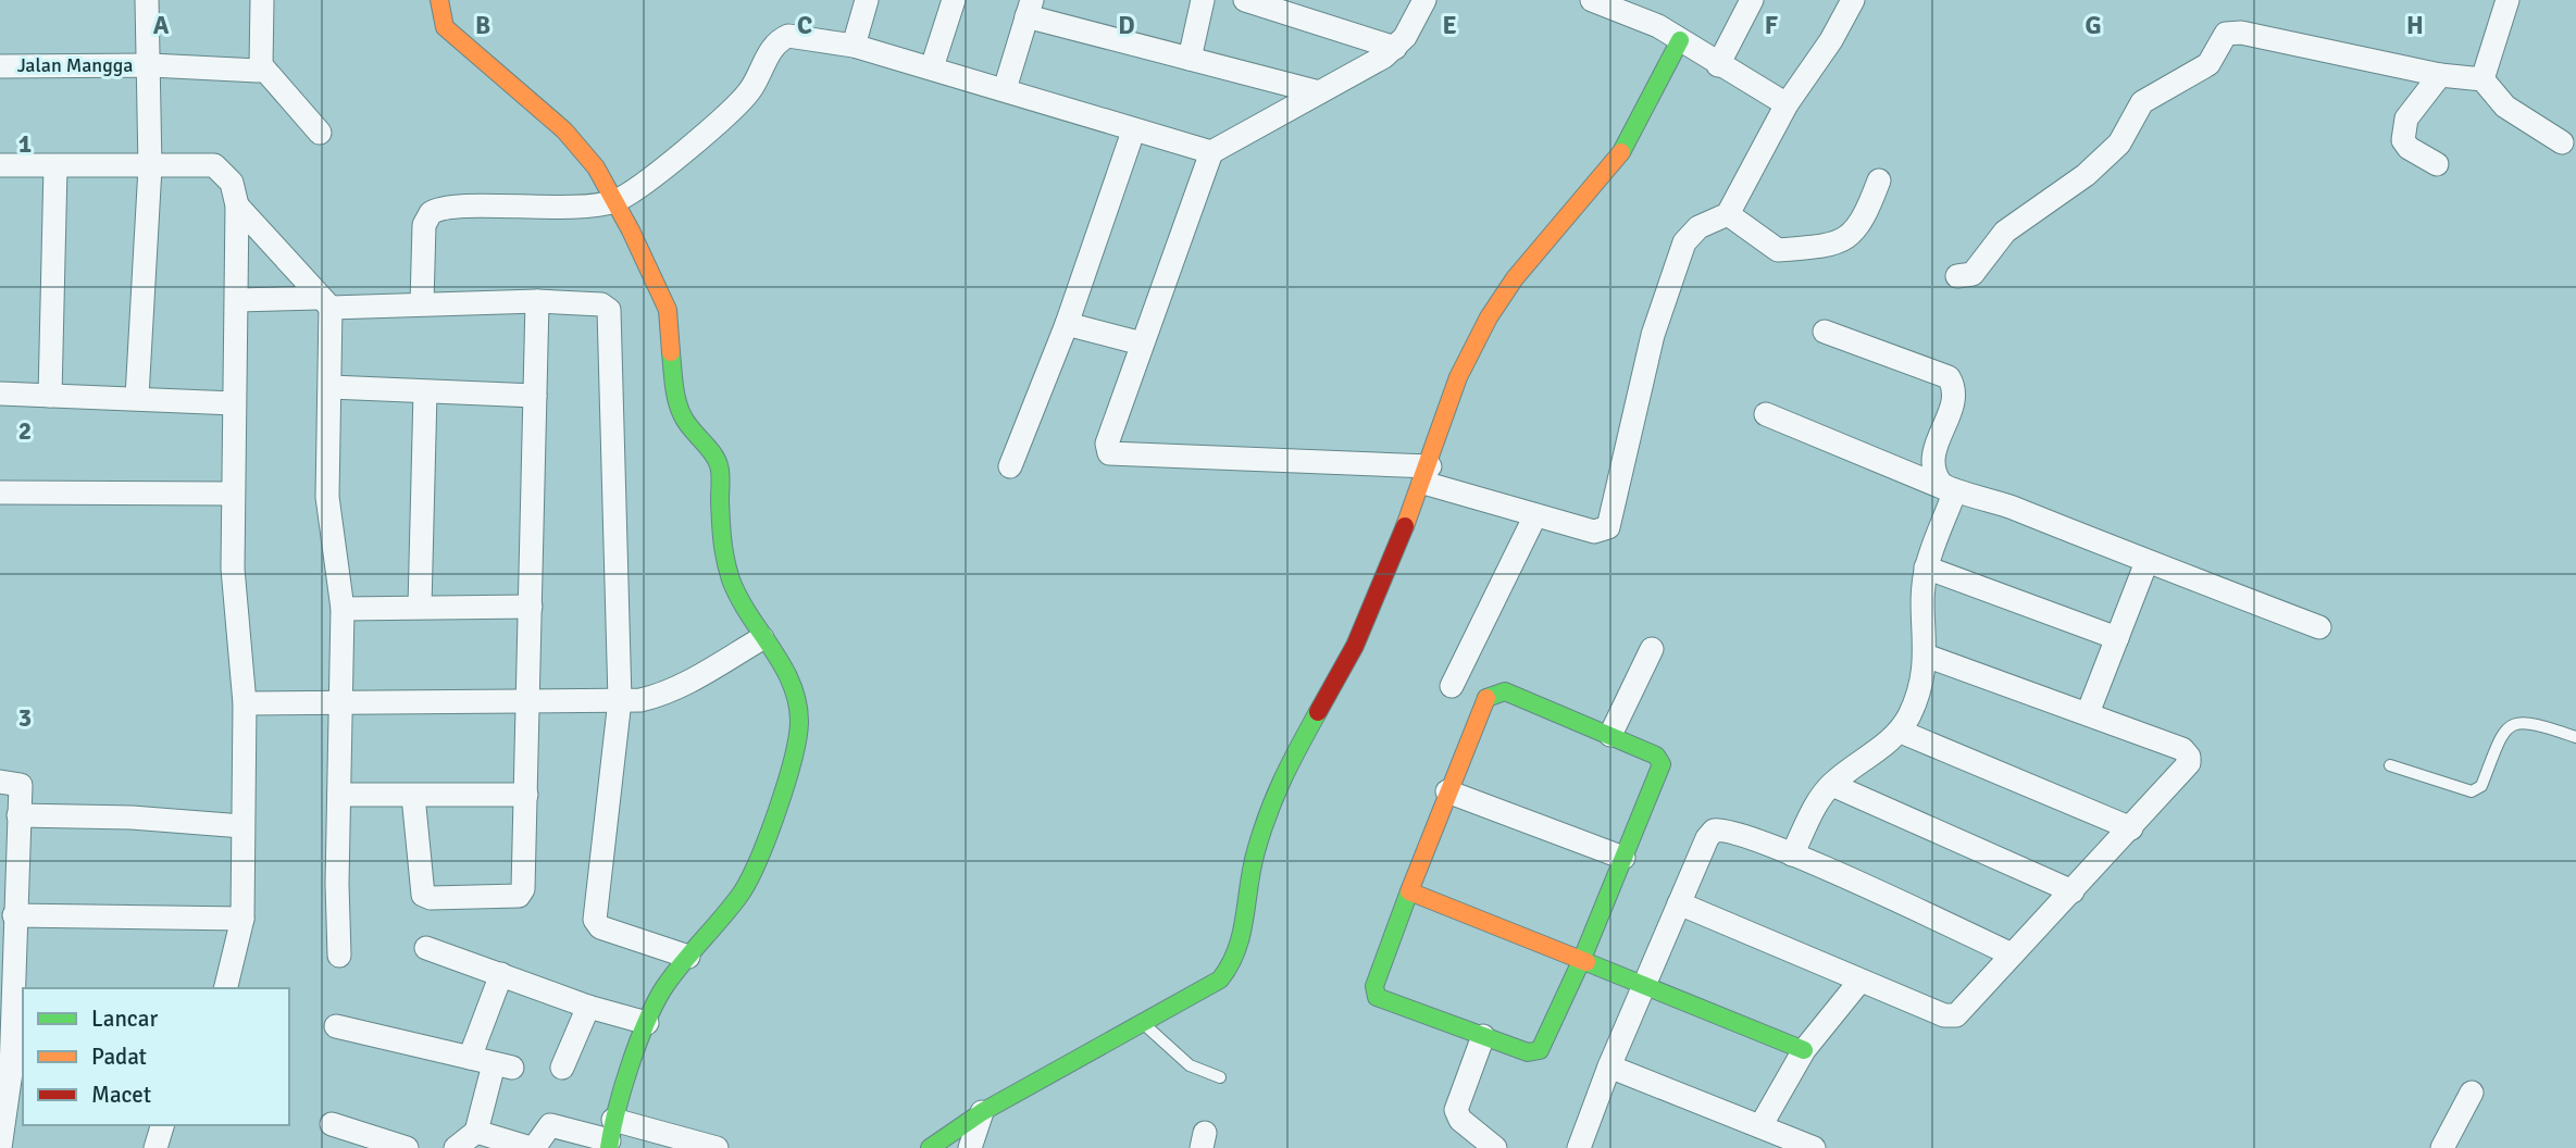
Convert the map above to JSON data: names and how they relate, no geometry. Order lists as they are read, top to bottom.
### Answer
{
  "streets": {
    "street": ["Jalan Mangga"]
  },
  "legend": ["Lancar", "Padat", "Macet"],
  "grid": {
    "columns": [
      "A",
      "B",
      "C",
      "D",
      "E",
      "F",
      "G",
      "H"
    ],
    "rows": ["1", "2", "3"]
  }
}
